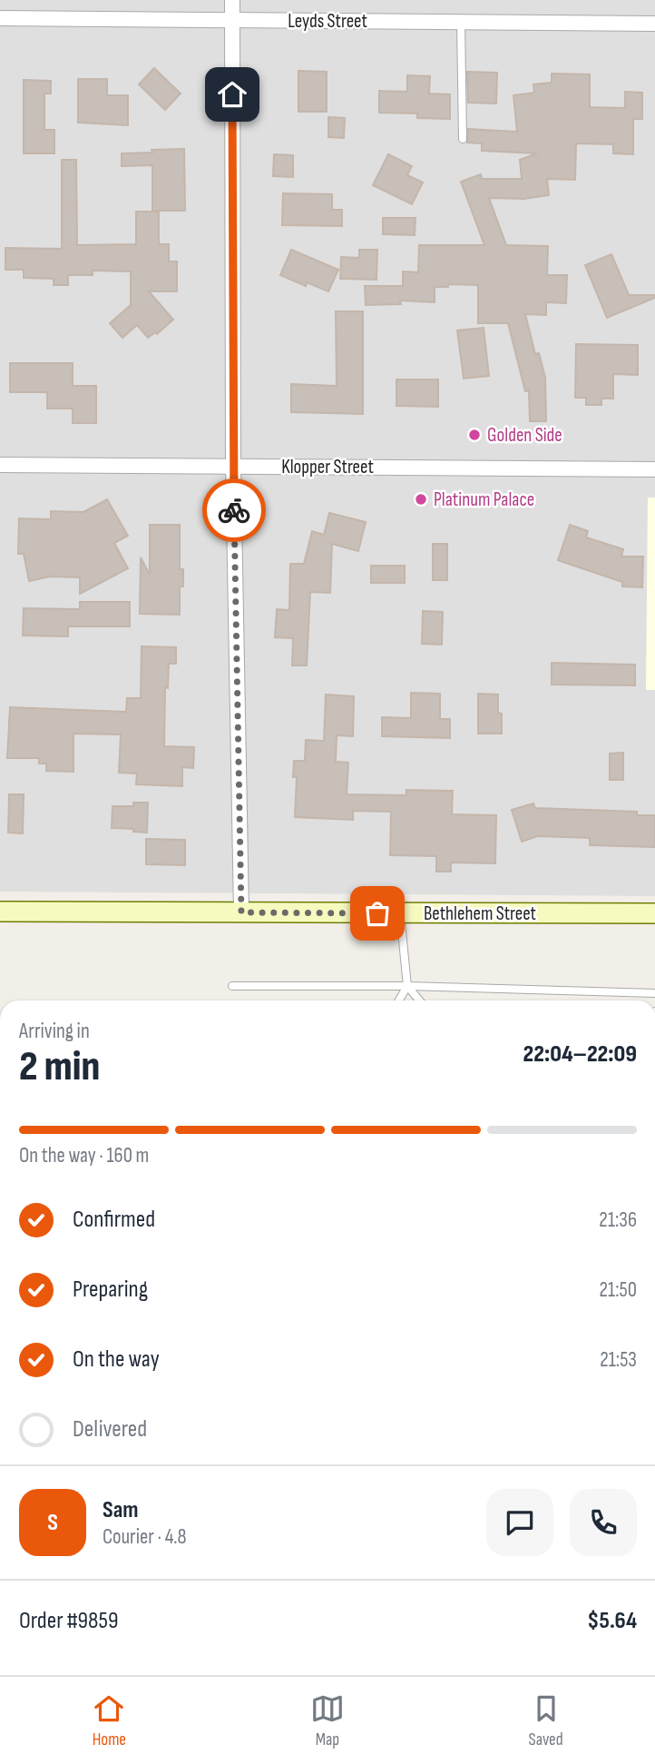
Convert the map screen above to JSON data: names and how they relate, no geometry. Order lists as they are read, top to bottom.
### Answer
{
  "streets": {
    "main road": ["Bethlehem Street"],
    "street": ["Leyds Street", "Klopper Street"]
  },
  "places": ["Golden Side", "Platinum Palace"],
  "page": {
    "heading": ["2 min", "Arriving in", "22:04–22:09"],
    "panel": [
      "Sam",
      "Courier · 4.8",
      "Order #9859",
      "$5.64"
    ],
    "bar": "On the way · 160 m",
    "list": [
      ["Confirmed", "21:36"],
      ["Preparing", "21:50"],
      ["On the way", "21:53"],
      "Delivered"
    ],
    "round": "S",
    "tabs": ["Home", "Map", "Saved"]
  }
}
